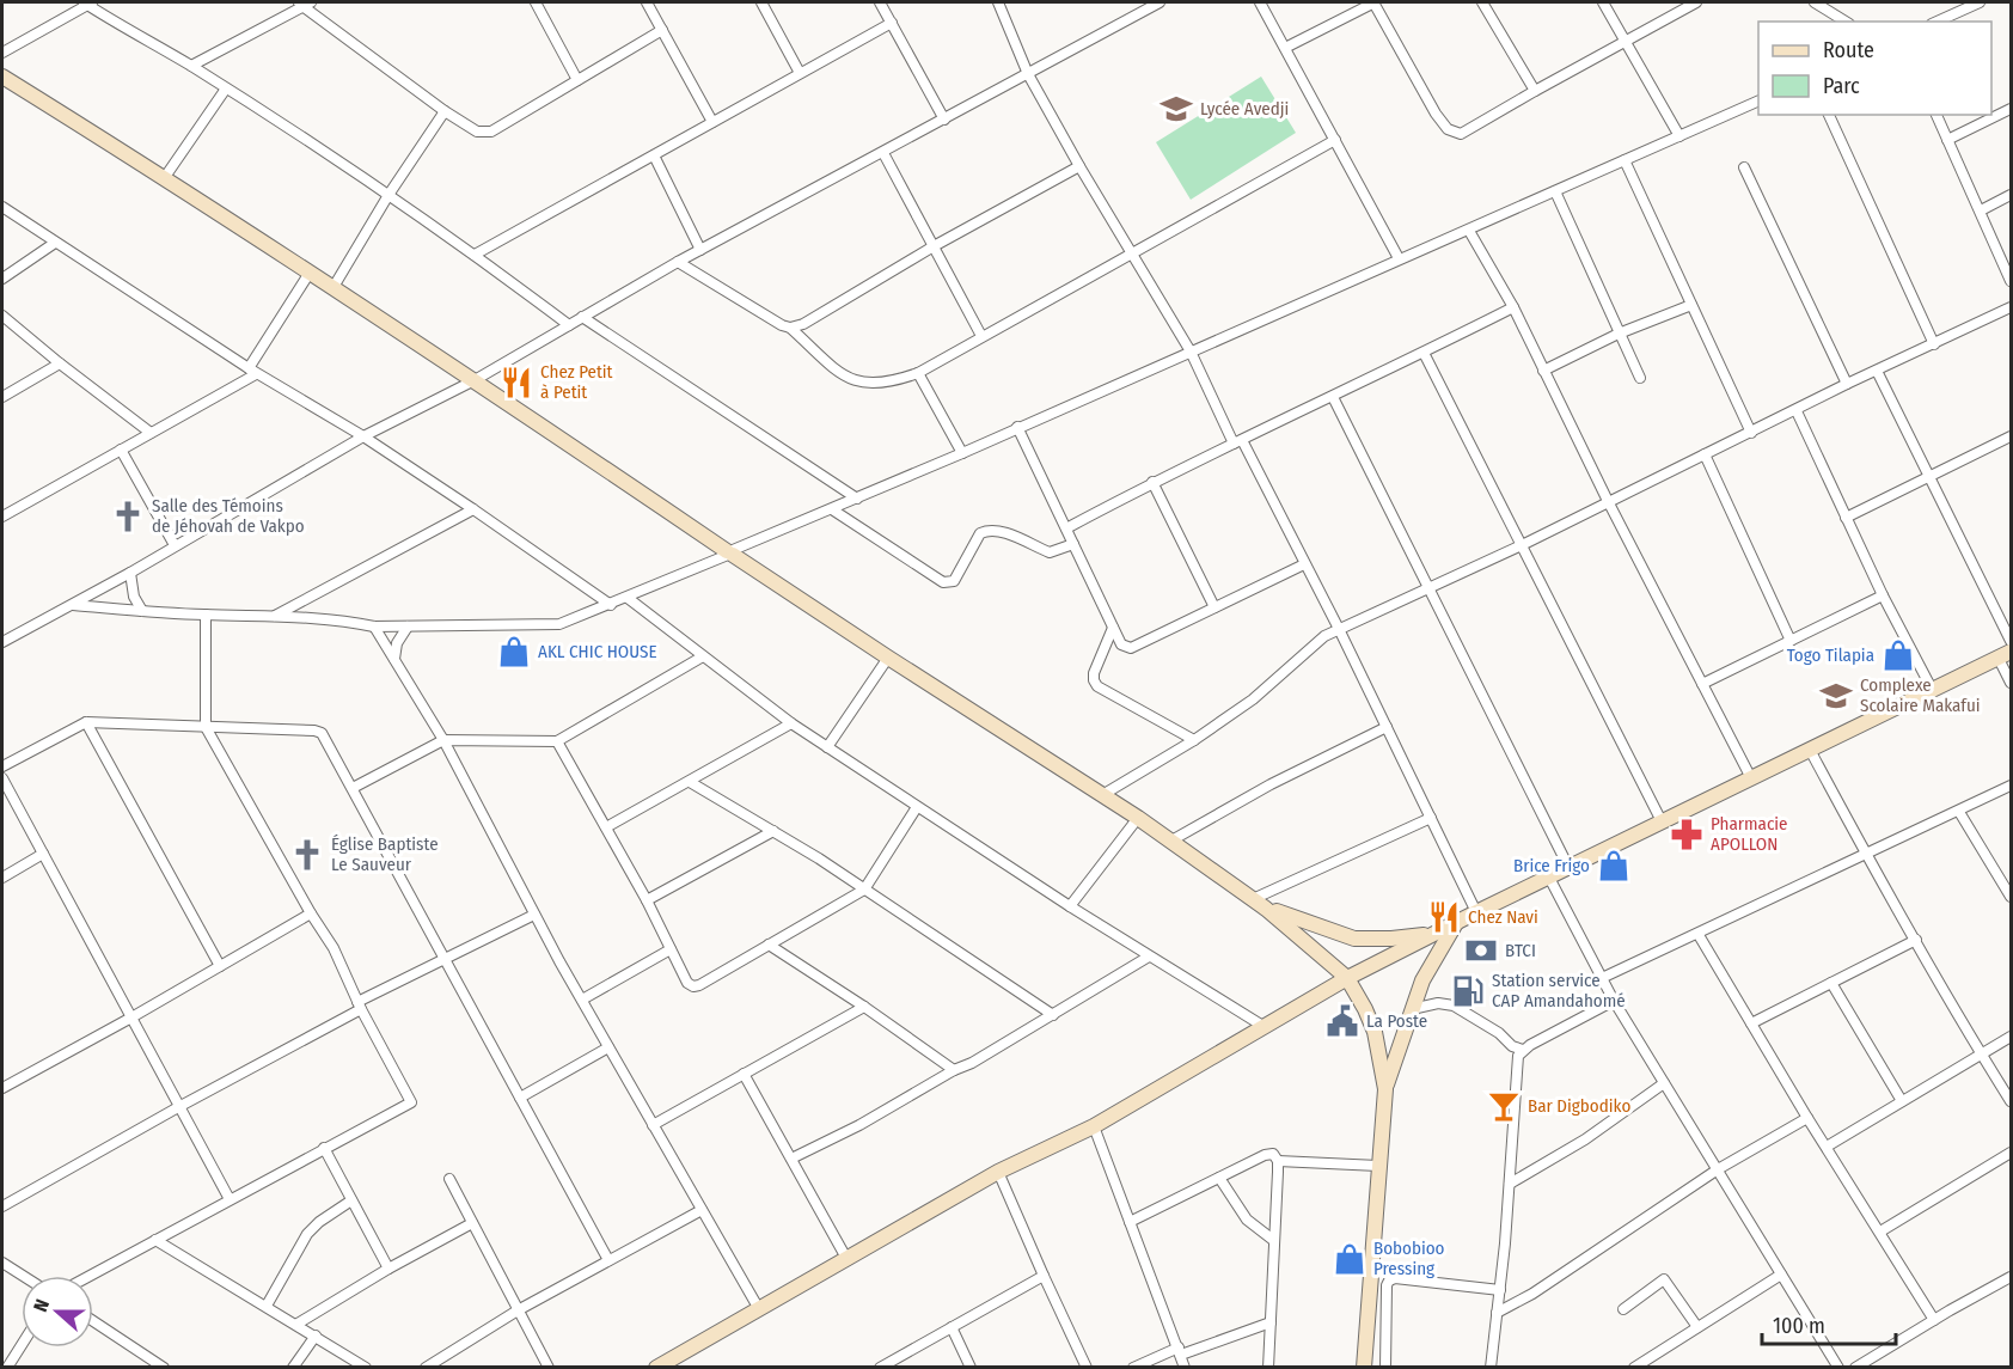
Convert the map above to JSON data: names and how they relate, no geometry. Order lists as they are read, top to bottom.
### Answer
{
  "places": {
    "school or university": ["Lycée Avedji", "Complexe Scolaire Makafui"],
    "restaurant": ["Chez Petit à Petit", "Chez Navi"],
    "church": ["Salle des Témoins de Jéhovah de Vakpo", "Église Baptiste Le Sauveur"],
    "shop": [
      "AKL CHIC HOUSE",
      "Togo Tilapia",
      "Brice Frigo",
      "Bobobioo Pressing"
    ],
    "pharmacy": ["Pharmacie APOLLON"],
    "bank": ["BTCI"],
    "fuel station": ["Station service CAP Amandahomé"],
    "public building": ["La Poste"],
    "bar": ["Bar Digbodiko"]
  },
  "legend": ["Route", "Parc"],
  "scale_bar": "100 m",
  "north": "left"
}
